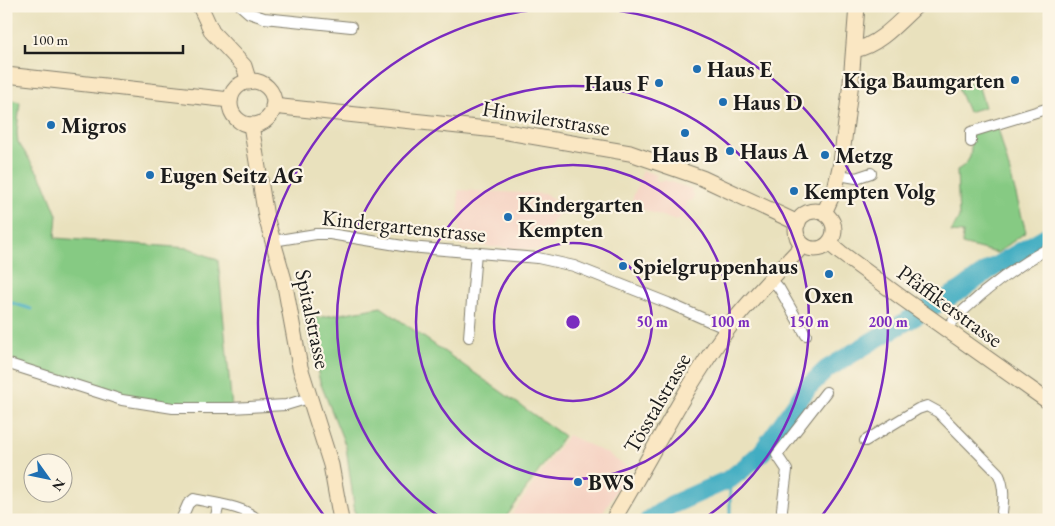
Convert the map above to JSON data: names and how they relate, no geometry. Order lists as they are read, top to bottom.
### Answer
{
  "streets": {
    "main road": [
      "Hinwilerstrasse",
      "Pfäffikerstrasse",
      "Spitalstrasse",
      "Tösstalstrasse"
    ],
    "street": ["Kindergartenstrasse"]
  },
  "crossings": [
    ["Hinwilerstrasse", "Pfäffikerstrasse"],
    ["Hinwilerstrasse", "Spitalstrasse"],
    ["Hinwilerstrasse", "Tösstalstrasse"],
    ["Kindergartenstrasse", "Spitalstrasse"],
    ["Kindergartenstrasse", "Tösstalstrasse"],
    ["Pfäffikerstrasse", "Tösstalstrasse"]
  ],
  "places": [
    "Haus E",
    "Kiga Baumgarten",
    "Haus F",
    "Haus D",
    "Migros",
    "Haus B",
    "Haus A",
    "Metzg",
    "Eugen Seitz AG",
    "Kempten Volg",
    "Kindergarten Kempten",
    "Spielgruppenhaus",
    "Oxen",
    "BWS"
  ],
  "scale_bar": "100 m",
  "north": "bottom right",
  "rings": [
    "50 m",
    "100 m",
    "150 m",
    "200 m"
  ]
}
